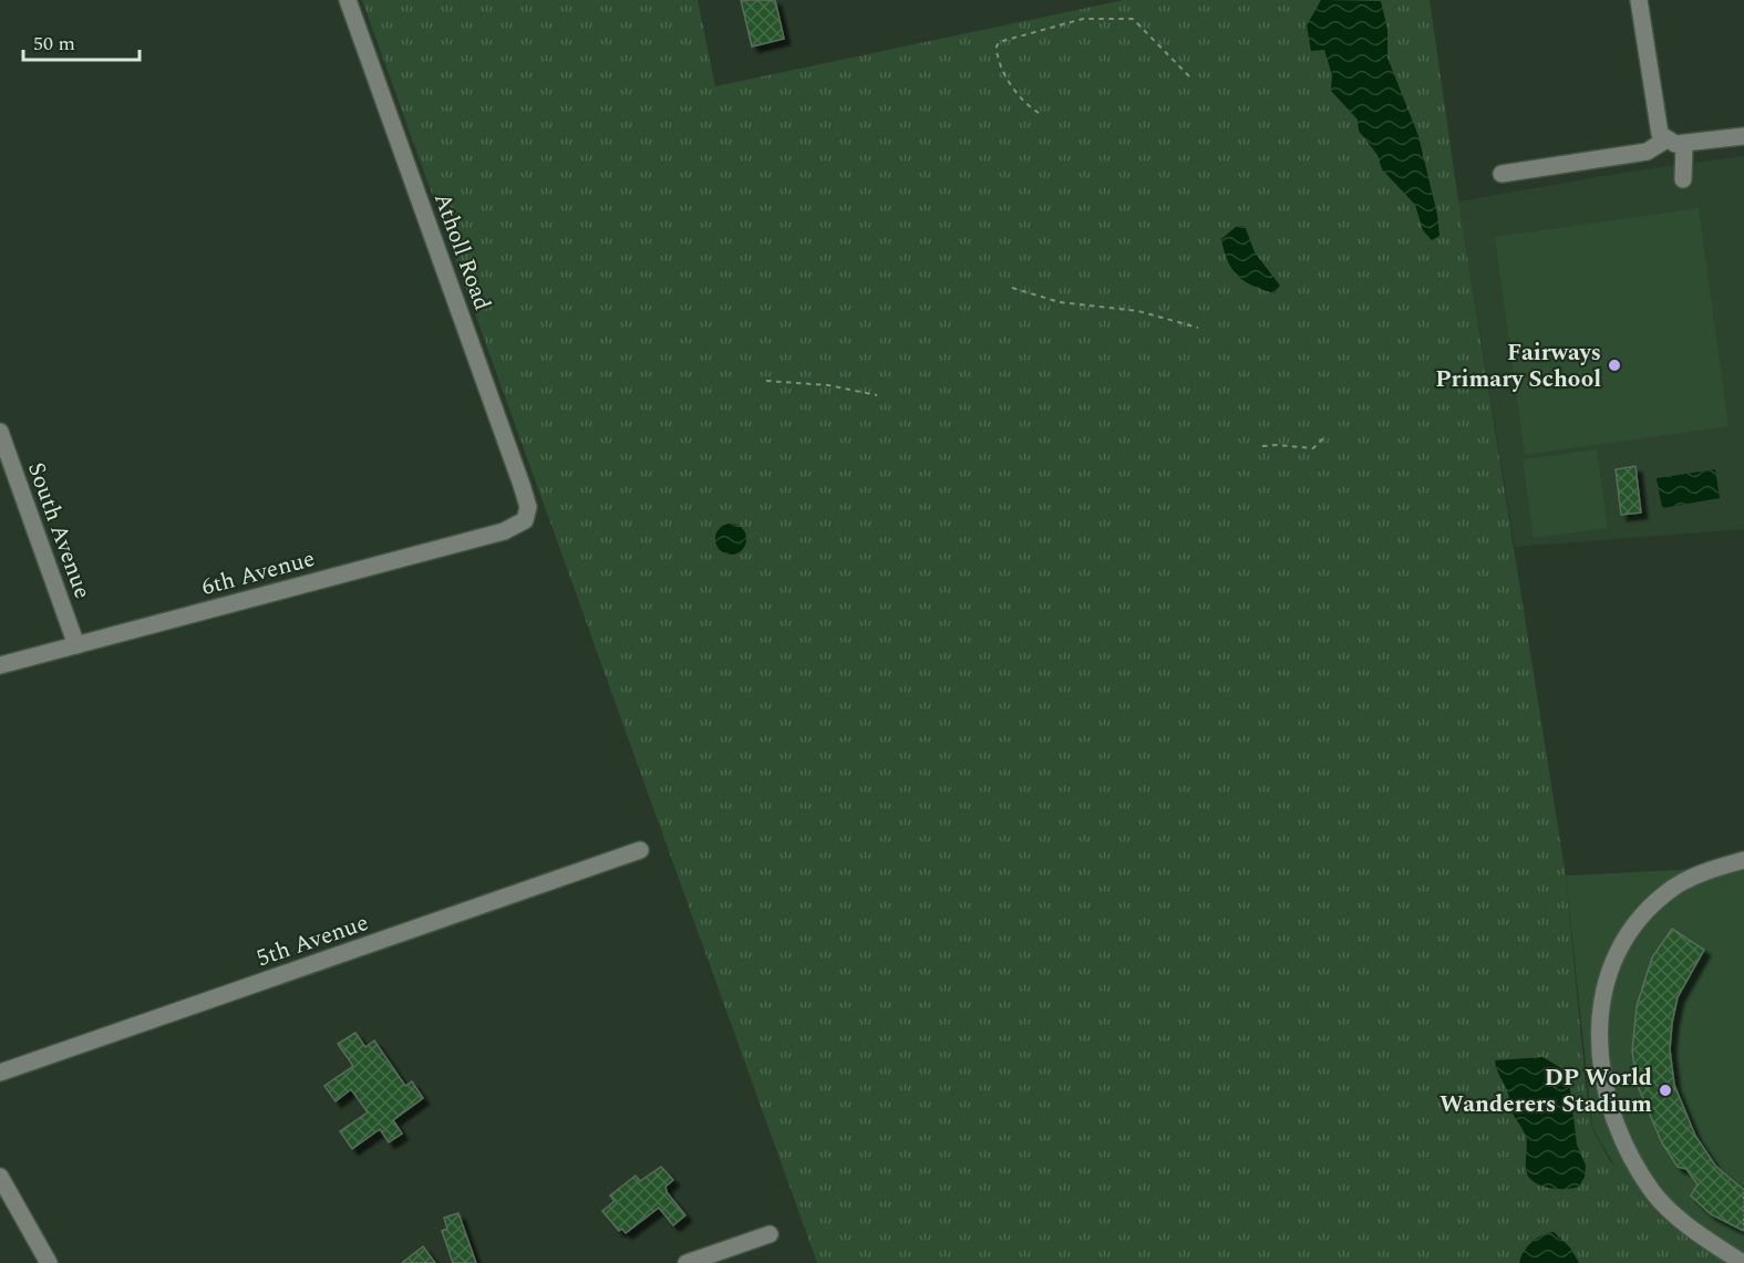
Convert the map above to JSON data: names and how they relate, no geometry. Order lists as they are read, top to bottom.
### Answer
{
  "streets": {
    "street": [
      "Atholl Road",
      "South Avenue",
      "6th Avenue",
      "5th Avenue"
    ]
  },
  "crossings": [
    ["Atholl Road", "6th Avenue"],
    ["South Avenue", "6th Avenue"]
  ],
  "places": ["Fairways Primary School", "DP World Wanderers Stadium"],
  "scale_bar": "50 m"
}
